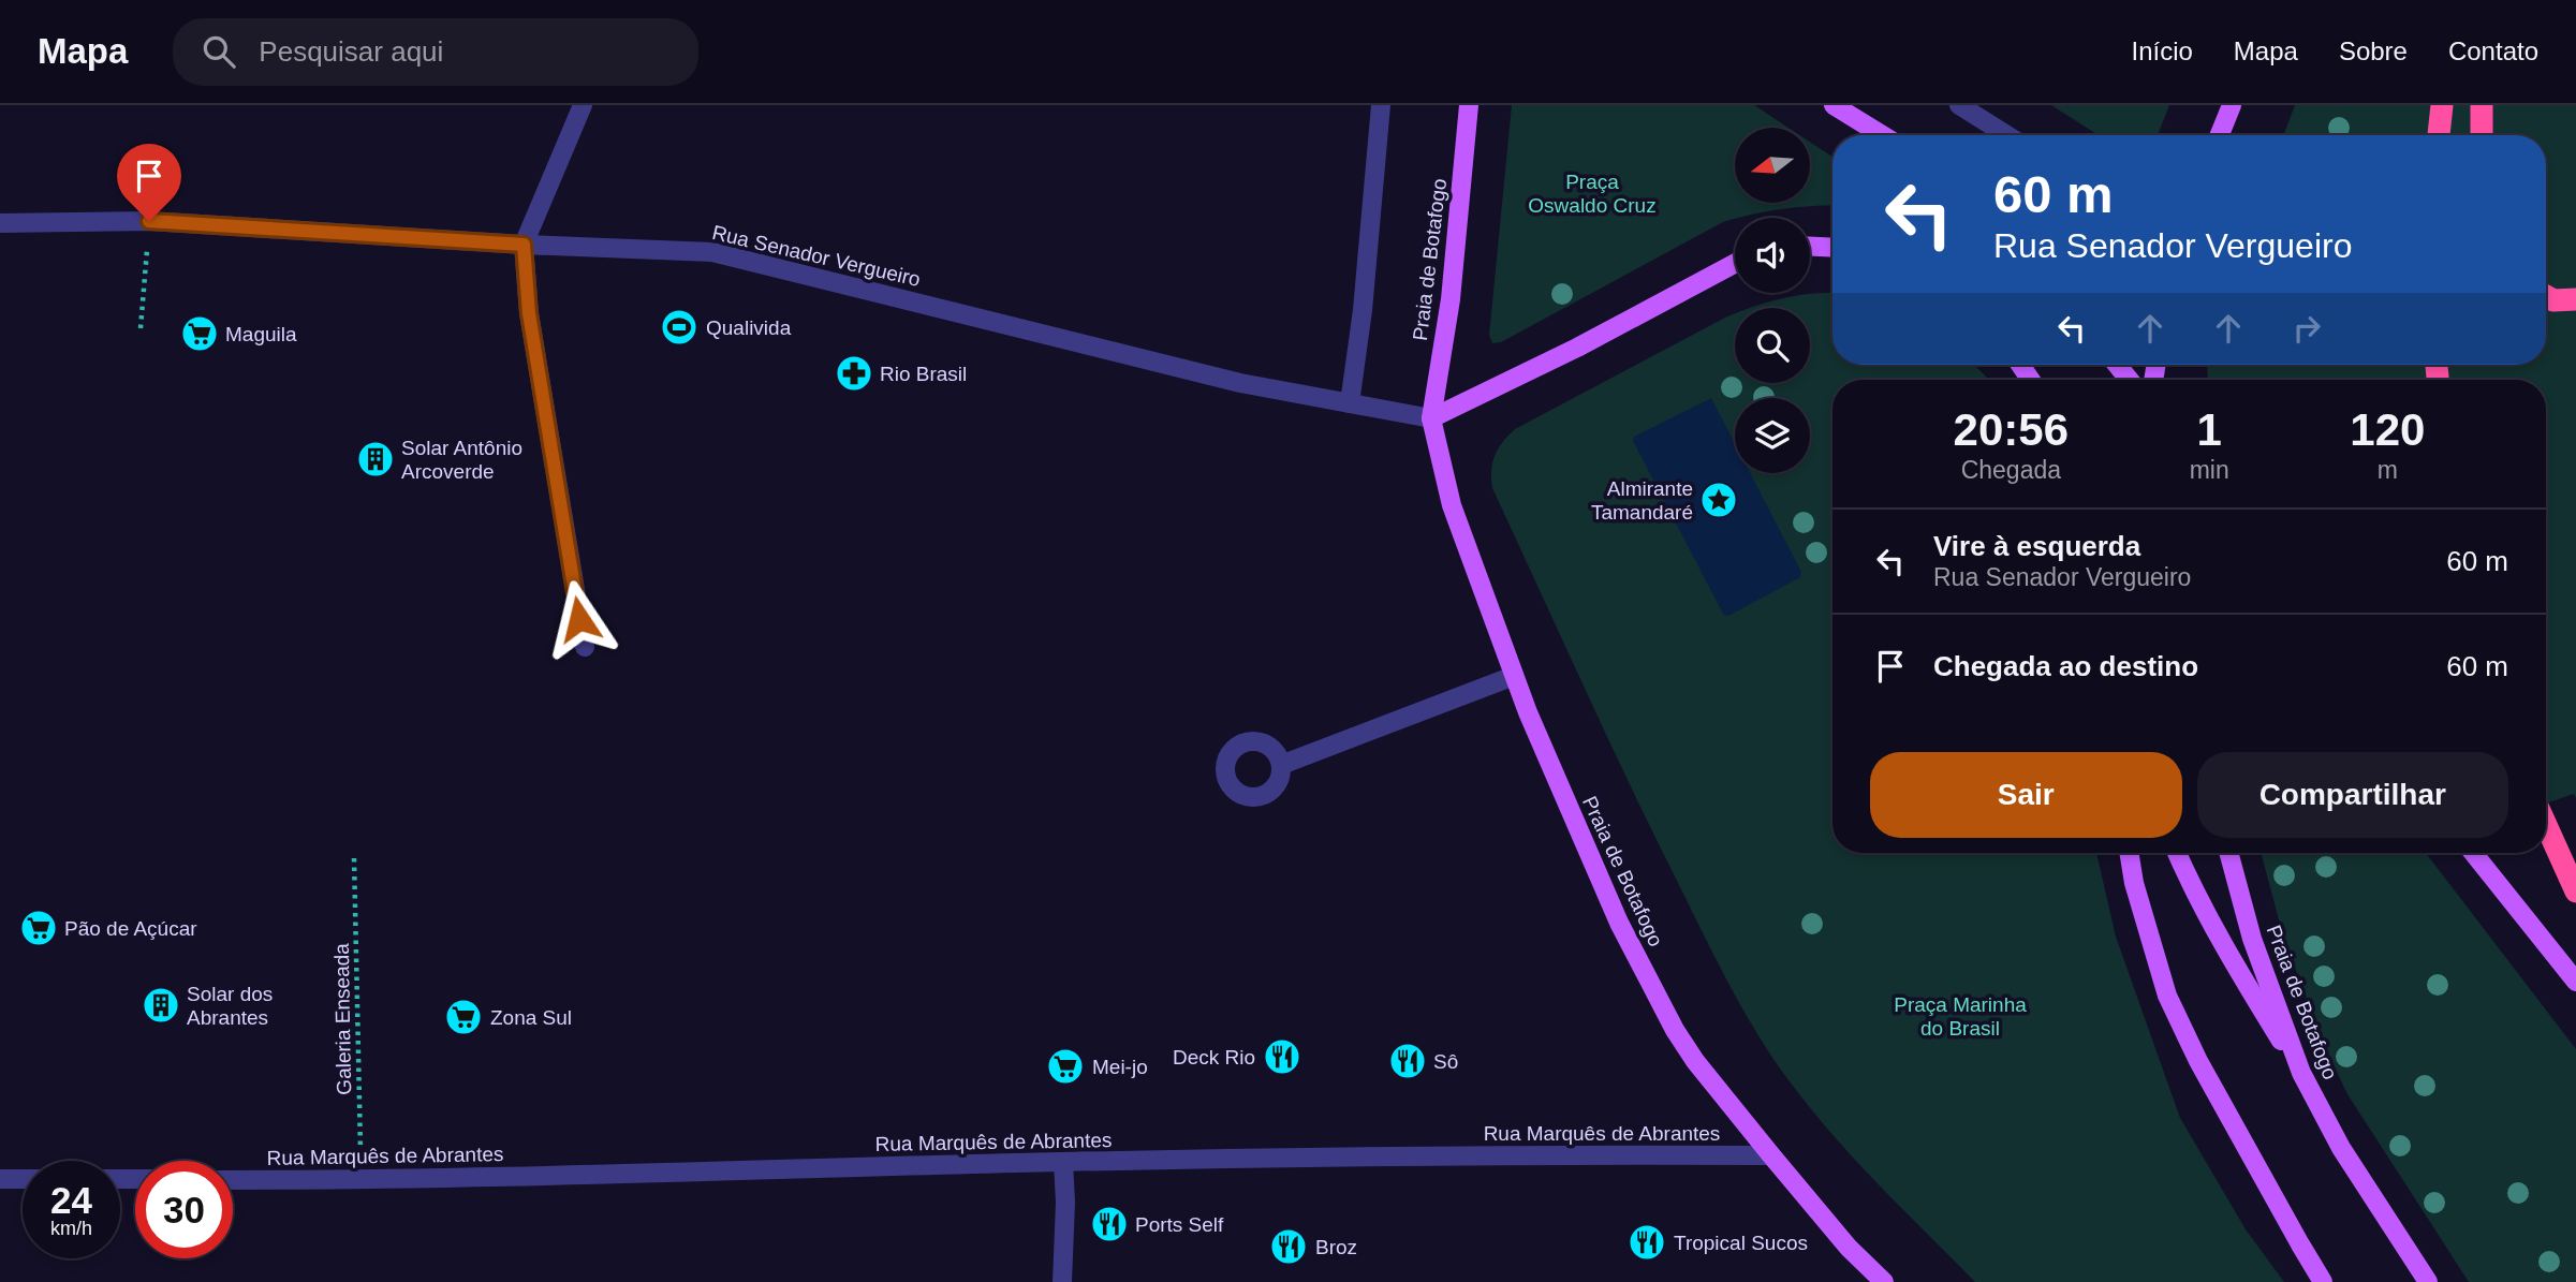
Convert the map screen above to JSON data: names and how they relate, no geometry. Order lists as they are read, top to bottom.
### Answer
{
  "streets": {
    "main road": ["Praia de Botafogo"],
    "street": ["Rua Senador Vergueiro", "Rua Marquês de Abrantes"],
    "path": ["Galeria Enseada"]
  },
  "crossings": [
    ["Rua Senador Vergueiro", "Praia de Botafogo"],
    ["Praia de Botafogo", "Rua Marquês de Abrantes"],
    ["Galeria Enseada", "Rua Marquês de Abrantes"]
  ],
  "parks": ["Praça Oswaldo Cruz", "Praça Marinha do Brasil"],
  "places": {
    "sports": ["Qualivida"],
    "supermarket": [
      "Maguila",
      "Pão de Açúcar",
      "Zona Sul",
      "Mei-jo"
    ],
    "pharmacy": ["Rio Brasil"],
    "building": ["Solar Antônio Arcoverde", "Solar dos Abrantes"],
    "place": ["Almirante Tamandaré"],
    "restaurant": [
      "Deck Rio",
      "Sô",
      "Ports Self",
      "Tropical Sucos",
      "Broz"
    ]
  },
  "north": "left",
  "page": {
    "header": "Mapa",
    "search": "Pesquisar aqui",
    "nav": [
      "Início",
      "Mapa",
      "Sobre",
      "Contato"
    ],
    "turn": ["60 m", "Rua Senador Vergueiro"],
    "eta": [
      "20:56",
      "Chegada",
      "1",
      "min",
      "120",
      "m"
    ],
    "list": [
      {
        "name": "Vire à esquerda",
        "note": "Rua Senador Vergueiro",
        "value": "60 m"
      },
      {
        "name": "Chegada ao destino",
        "value": "60 m"
      }
    ],
    "buttons": ["Sair", "Compartilhar"],
    "speed": "24 km/h",
    "limit": "30"
  }
}
